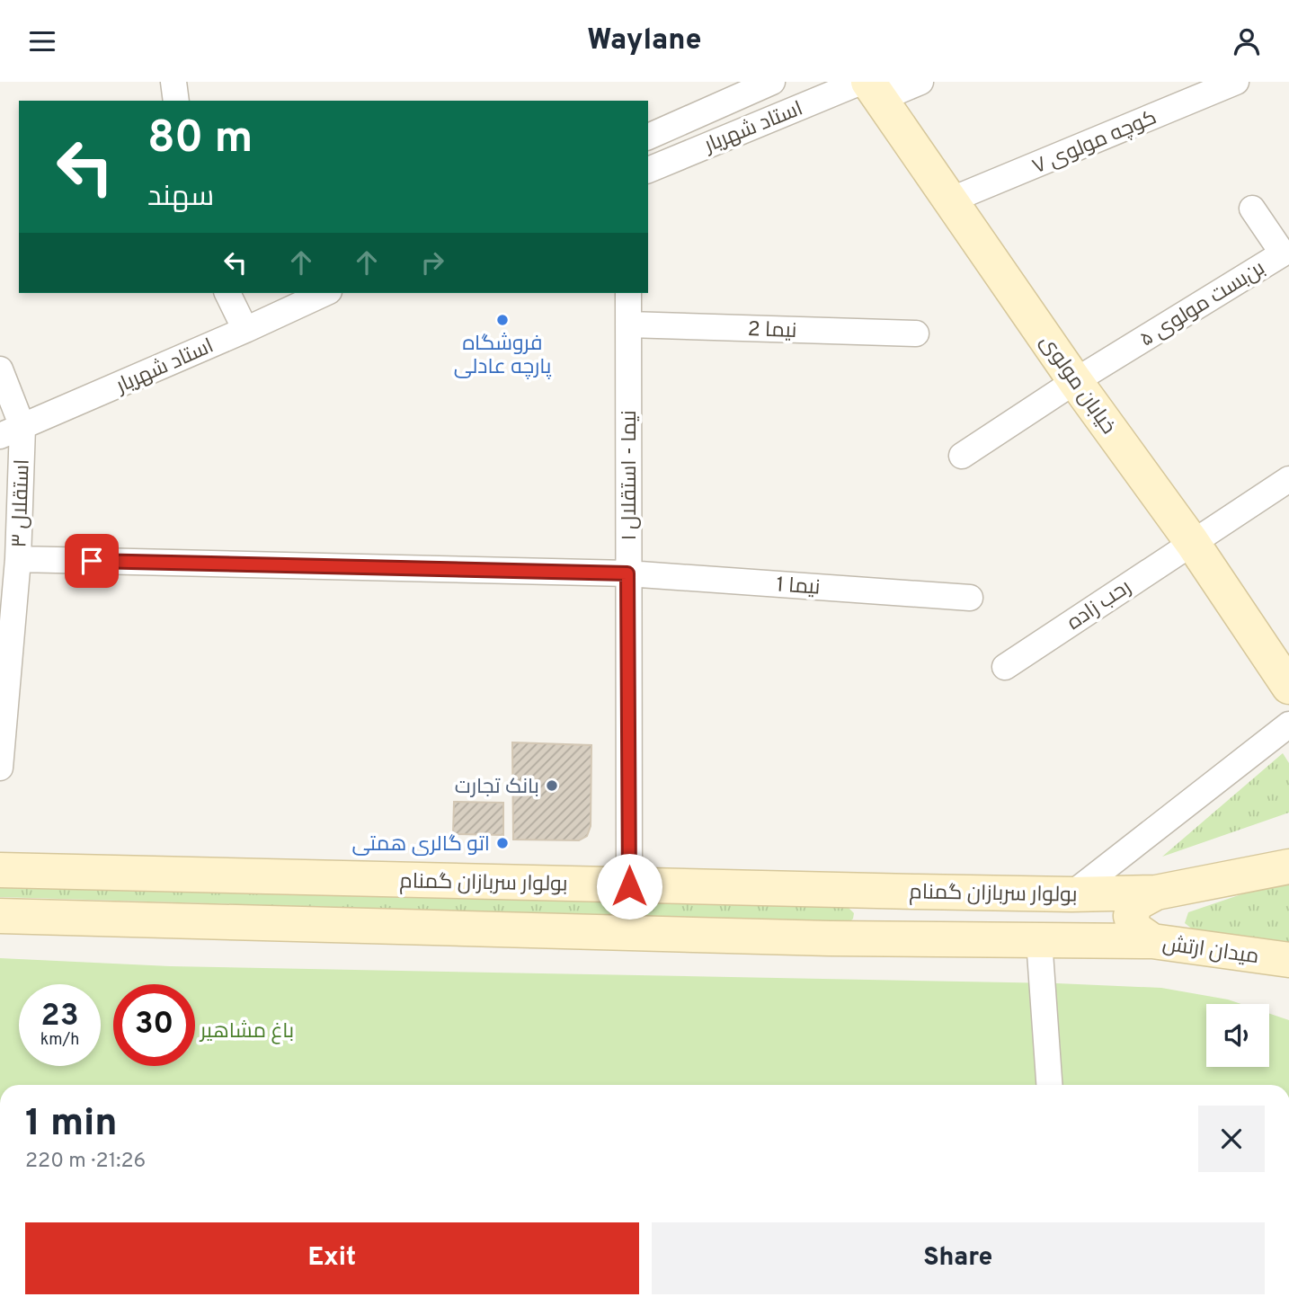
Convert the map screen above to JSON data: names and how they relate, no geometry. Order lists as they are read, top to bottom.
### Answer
{
  "streets": {
    "main road": ["خیابان مولوی", "بولوار سربازان گمنام", "میدان ارتش"],
    "street": [
      "استاد شهریار",
      "کوچه مولوی ۷",
      "بن‌بست مولوی ۵",
      "نیما 2",
      "نیما - استقلال ۱",
      "استقلال ۳",
      "نیما 1",
      "رحب زاده"
    ]
  },
  "crossings": [
    ["استاد شهریار", "خیابان مولوی"],
    ["استاد شهریار", "استقلال ۳"],
    ["کوچه مولوی ۷", "خیابان مولوی"],
    ["بن‌بست مولوی ۵", "خیابان مولوی"],
    ["نیما 2", "نیما - استقلال ۱"],
    ["خیابان مولوی", "رحب زاده"],
    ["نیما - استقلال ۱", "نیما 1"],
    ["نیما - استقلال ۱", "بولوار سربازان گمنام"],
    ["استقلال ۳", "نیما 1"],
    ["بولوار سربازان گمنام", "میدان ارتش"]
  ],
  "parks": ["باغ مشاهیر"],
  "places": ["فروشگاه پارچه عادلی", "بانک تجارت", "اتو گالری همتی"],
  "page": {
    "header": "Waylane",
    "turn": ["80 m", "سهند"],
    "speed": "23 km/h",
    "limit": "30",
    "heading": ["1 min", "220 m · 21:26"],
    "buttons": ["Exit", "Share"]
  }
}
